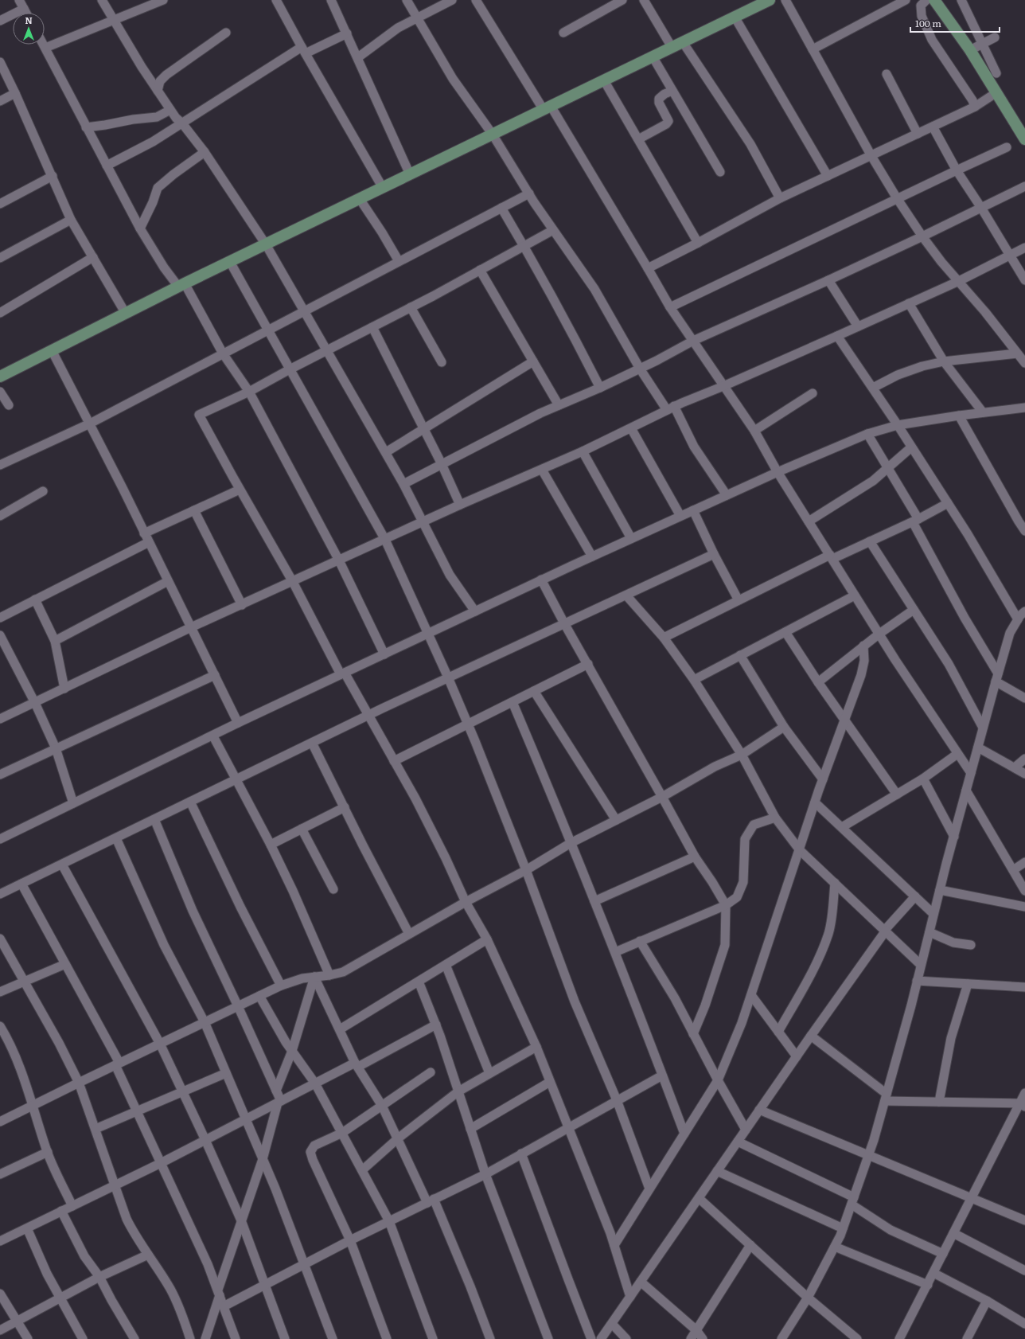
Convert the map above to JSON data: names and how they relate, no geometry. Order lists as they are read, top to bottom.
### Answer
{
  "scale_bar": "100 m",
  "north": "top"
}
